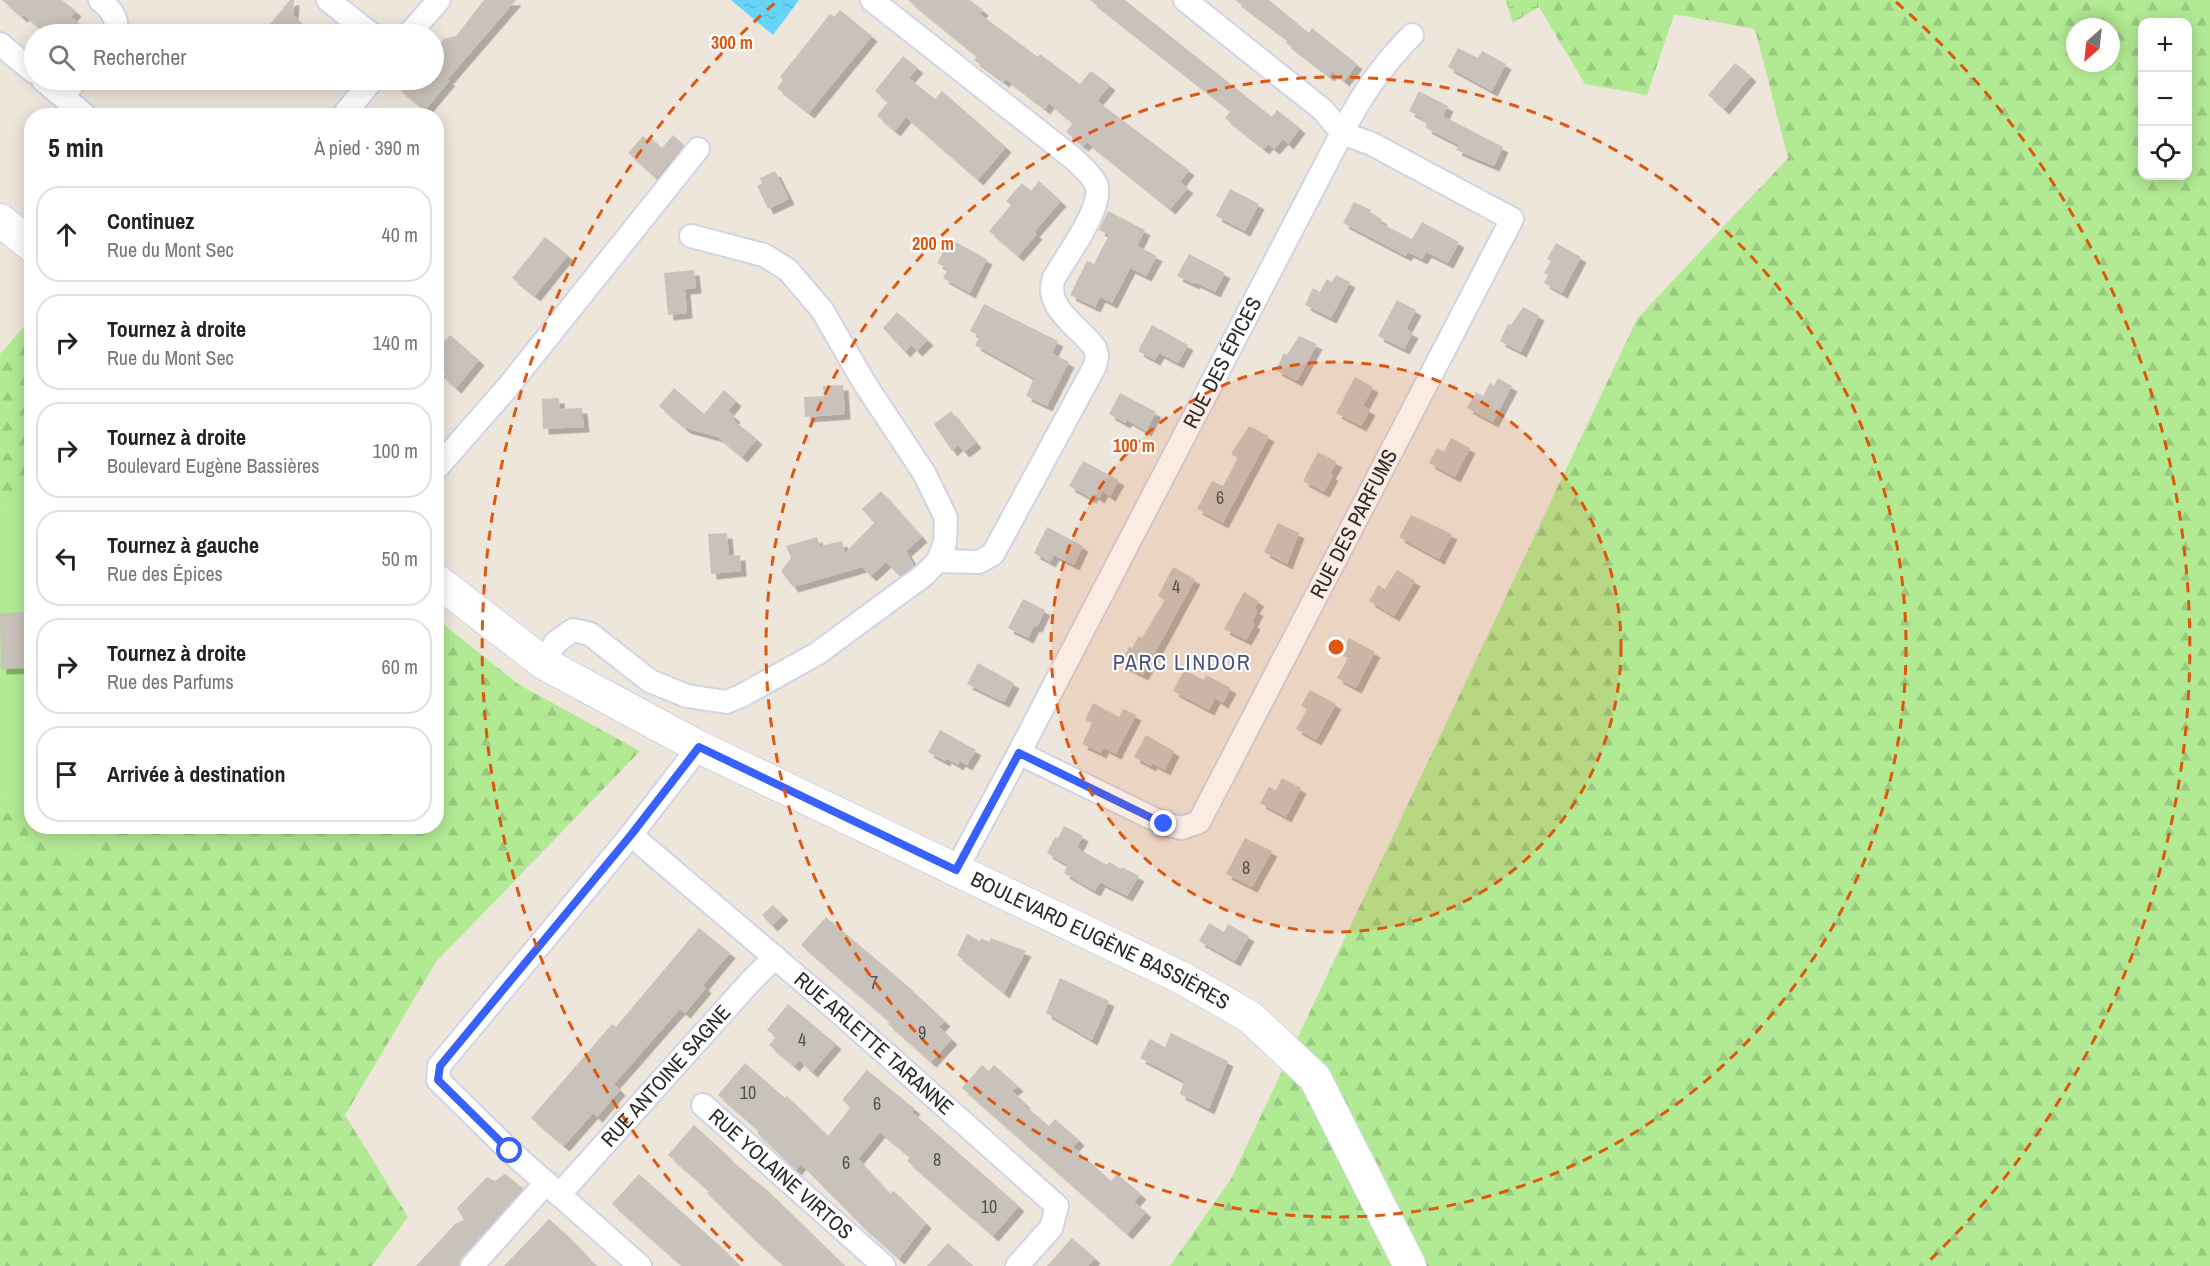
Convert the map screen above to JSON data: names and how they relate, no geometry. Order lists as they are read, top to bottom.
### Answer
{
  "streets": {
    "street": [
      "RUE DES ÉPICES",
      "RUE DES PARFUMS",
      "BOULEVARD EUGÈNE BASSIÈRES",
      "RUE ARLETTE TARANNE",
      "RUE ANTOINE SAGNE",
      "RUE YOLAINE VIRTOS"
    ]
  },
  "crossings": [
    ["RUE DES ÉPICES", "RUE DES PARFUMS"],
    ["RUE DES ÉPICES", "BOULEVARD EUGÈNE BASSIÈRES"],
    ["RUE ARLETTE TARANNE", "RUE ANTOINE SAGNE"]
  ],
  "districts": ["PARC LINDOR"],
  "house_numbers": [
    "6",
    "4",
    "8",
    "7",
    "9",
    "4",
    "10",
    "6",
    "8",
    "6",
    "10"
  ],
  "north": "bottom left",
  "page": {
    "map_buttons": ["+", "−"],
    "search": "Rechercher",
    "heading": ["5 min", "À pied · 390 m"],
    "list": [
      ["Continuez", "Rue du Mont Sec", "40 m"],
      ["Tournez à droite", "Rue du Mont Sec", "140 m"],
      ["Tournez à droite", "Boulevard Eugène Bassières", "100 m"],
      ["Tournez à gauche", "Rue des Épices", "50 m"],
      ["Tournez à droite", "Rue des Parfums", "60 m"],
      "Arrivée à destination"
    ]
  },
  "rings": ["300 m", "200 m", "100 m"]
}
